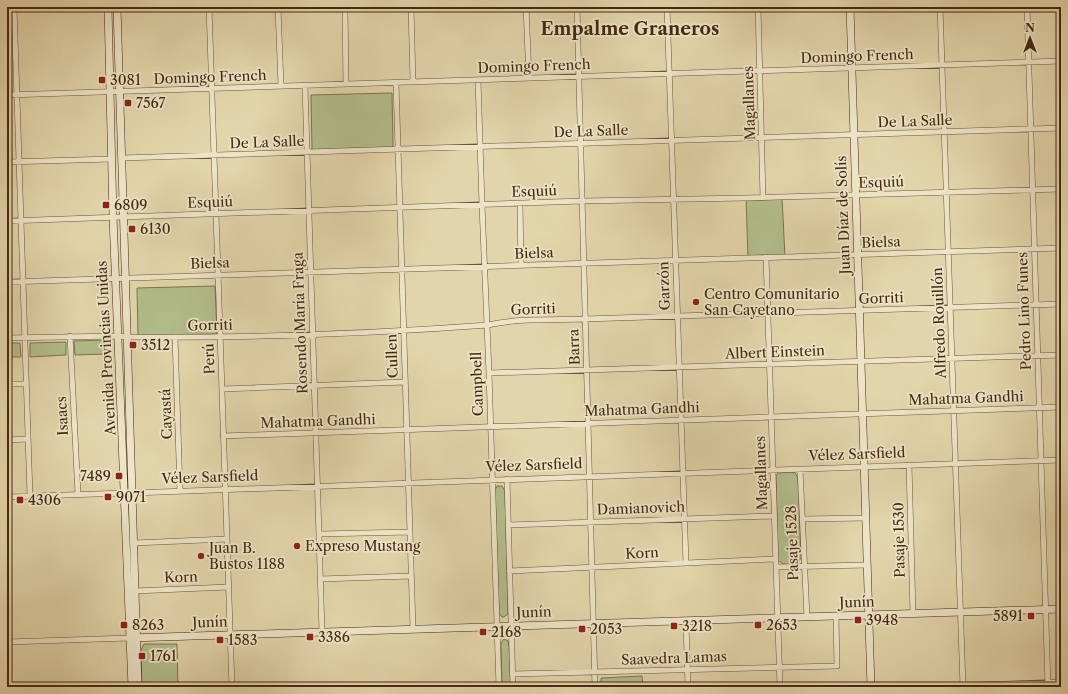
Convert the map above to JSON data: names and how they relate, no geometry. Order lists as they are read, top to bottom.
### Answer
{
  "streets": {
    "main road": ["Juan Díaz de Solís", "Avenida Provincias Unidas", "Junín"],
    "street": [
      "Domingo French",
      "Magallanes",
      "De La Salle",
      "Esquiú",
      "Bielsa",
      "Garzón",
      "Gorriti",
      "Pedro Lino Funes",
      "Rosendo María Fraga",
      "Alfredo Rouillón",
      "Barra",
      "Albert Einstein",
      "Cullen",
      "Perú",
      "Campbell",
      "Mahatma Gandhi",
      "Cayastá",
      "Isaacs",
      "Vélez Sarsfield",
      "Damianovich",
      "Pasaje 1530",
      "Pasaje 1528",
      "Korn",
      "Saavedra Lamas"
    ]
  },
  "crossings": [
    ["Domingo French", "Magallanes"],
    ["Domingo French", "Juan Díaz de Solís"],
    ["Domingo French", "Garzón"],
    ["Domingo French", "Pedro Lino Funes"],
    ["Domingo French", "Rosendo María Fraga"],
    ["Domingo French", "Alfredo Rouillón"],
    ["Domingo French", "Barra"],
    ["Domingo French", "Avenida Provincias Unidas"],
    ["Domingo French", "Cullen"],
    ["Domingo French", "Perú"],
    ["Domingo French", "Campbell"],
    ["Magallanes", "De La Salle"],
    ["Magallanes", "Esquiú"],
    ["Magallanes", "Bielsa"],
    ["Magallanes", "Gorriti"],
    ["Magallanes", "Albert Einstein"],
    ["Magallanes", "Mahatma Gandhi"],
    ["Magallanes", "Vélez Sarsfield"],
    ["Magallanes", "Damianovich"],
    ["Magallanes", "Korn"],
    ["Magallanes", "Junín"],
    ["Magallanes", "Saavedra Lamas"],
    ["De La Salle", "Juan Díaz de Solís"],
    ["De La Salle", "Garzón"],
    ["De La Salle", "Pedro Lino Funes"],
    ["De La Salle", "Rosendo María Fraga"],
    ["De La Salle", "Alfredo Rouillón"],
    ["De La Salle", "Barra"],
    ["De La Salle", "Avenida Provincias Unidas"],
    ["De La Salle", "Cullen"],
    ["De La Salle", "Perú"],
    ["De La Salle", "Campbell"],
    ["Esquiú", "Juan Díaz de Solís"],
    ["Esquiú", "Garzón"],
    ["Esquiú", "Pedro Lino Funes"],
    ["Esquiú", "Rosendo María Fraga"],
    ["Esquiú", "Alfredo Rouillón"],
    ["Esquiú", "Barra"],
    ["Esquiú", "Avenida Provincias Unidas"],
    ["Esquiú", "Cullen"],
    ["Esquiú", "Perú"],
    ["Esquiú", "Campbell"],
    ["Juan Díaz de Solís", "Bielsa"],
    ["Juan Díaz de Solís", "Gorriti"],
    ["Juan Díaz de Solís", "Albert Einstein"],
    ["Juan Díaz de Solís", "Mahatma Gandhi"],
    ["Juan Díaz de Solís", "Vélez Sarsfield"],
    ["Juan Díaz de Solís", "Junín"],
    ["Bielsa", "Garzón"],
    ["Bielsa", "Pedro Lino Funes"],
    ["Bielsa", "Rosendo María Fraga"],
    ["Bielsa", "Alfredo Rouillón"],
    ["Bielsa", "Barra"],
    ["Bielsa", "Avenida Provincias Unidas"],
    ["Bielsa", "Cullen"],
    ["Bielsa", "Perú"],
    ["Bielsa", "Campbell"],
    ["Garzón", "Gorriti"],
    ["Garzón", "Albert Einstein"],
    ["Garzón", "Mahatma Gandhi"],
    ["Garzón", "Vélez Sarsfield"],
    ["Garzón", "Damianovich"],
    ["Garzón", "Korn"],
    ["Gorriti", "Pedro Lino Funes"],
    ["Gorriti", "Rosendo María Fraga"],
    ["Gorriti", "Alfredo Rouillón"],
    ["Gorriti", "Barra"],
    ["Gorriti", "Avenida Provincias Unidas"],
    ["Gorriti", "Cullen"],
    ["Gorriti", "Perú"],
    ["Gorriti", "Campbell"],
    ["Gorriti", "Cayastá"],
    ["Gorriti", "Isaacs"],
    ["Pedro Lino Funes", "Albert Einstein"],
    ["Pedro Lino Funes", "Mahatma Gandhi"],
    ["Pedro Lino Funes", "Vélez Sarsfield"],
    ["Pedro Lino Funes", "Junín"],
    ["Rosendo María Fraga", "Mahatma Gandhi"],
    ["Rosendo María Fraga", "Vélez Sarsfield"],
    ["Rosendo María Fraga", "Junín"],
    ["Alfredo Rouillón", "Albert Einstein"],
    ["Alfredo Rouillón", "Mahatma Gandhi"],
    ["Alfredo Rouillón", "Vélez Sarsfield"],
    ["Alfredo Rouillón", "Junín"],
    ["Barra", "Albert Einstein"],
    ["Barra", "Mahatma Gandhi"],
    ["Barra", "Vélez Sarsfield"],
    ["Barra", "Damianovich"],
    ["Barra", "Korn"],
    ["Barra", "Junín"],
    ["Barra", "Saavedra Lamas"],
    ["Avenida Provincias Unidas", "Vélez Sarsfield"],
    ["Avenida Provincias Unidas", "Korn"],
    ["Avenida Provincias Unidas", "Junín"],
    ["Albert Einstein", "Campbell"],
    ["Cullen", "Mahatma Gandhi"],
    ["Cullen", "Vélez Sarsfield"],
    ["Cullen", "Junín"],
    ["Perú", "Mahatma Gandhi"],
    ["Perú", "Vélez Sarsfield"],
    ["Perú", "Korn"],
    ["Perú", "Junín"],
    ["Campbell", "Mahatma Gandhi"],
    ["Campbell", "Vélez Sarsfield"],
    ["Campbell", "Junín"],
    ["Cayastá", "Vélez Sarsfield"],
    ["Isaacs", "Vélez Sarsfield"],
    ["Vélez Sarsfield", "Pasaje 1530"],
    ["Vélez Sarsfield", "Pasaje 1528"],
    ["Pasaje 1530", "Junín"],
    ["Pasaje 1528", "Junín"],
    ["Junín", "Saavedra Lamas"]
  ],
  "districts": ["Empalme Graneros"],
  "places": {
    "transit": [
      "3081",
      "7567",
      "6809",
      "6130",
      "3512",
      "7489",
      "9071",
      "4306",
      "5891",
      "3948",
      "8263",
      "2653",
      "3218",
      "2053",
      "2168",
      "3386",
      "1583",
      "1761"
    ],
    "other": ["Centro Comunitario San Cayetano", "Expreso Mustang", "Juan B. Bustos 1188"]
  },
  "north": "top"
}
